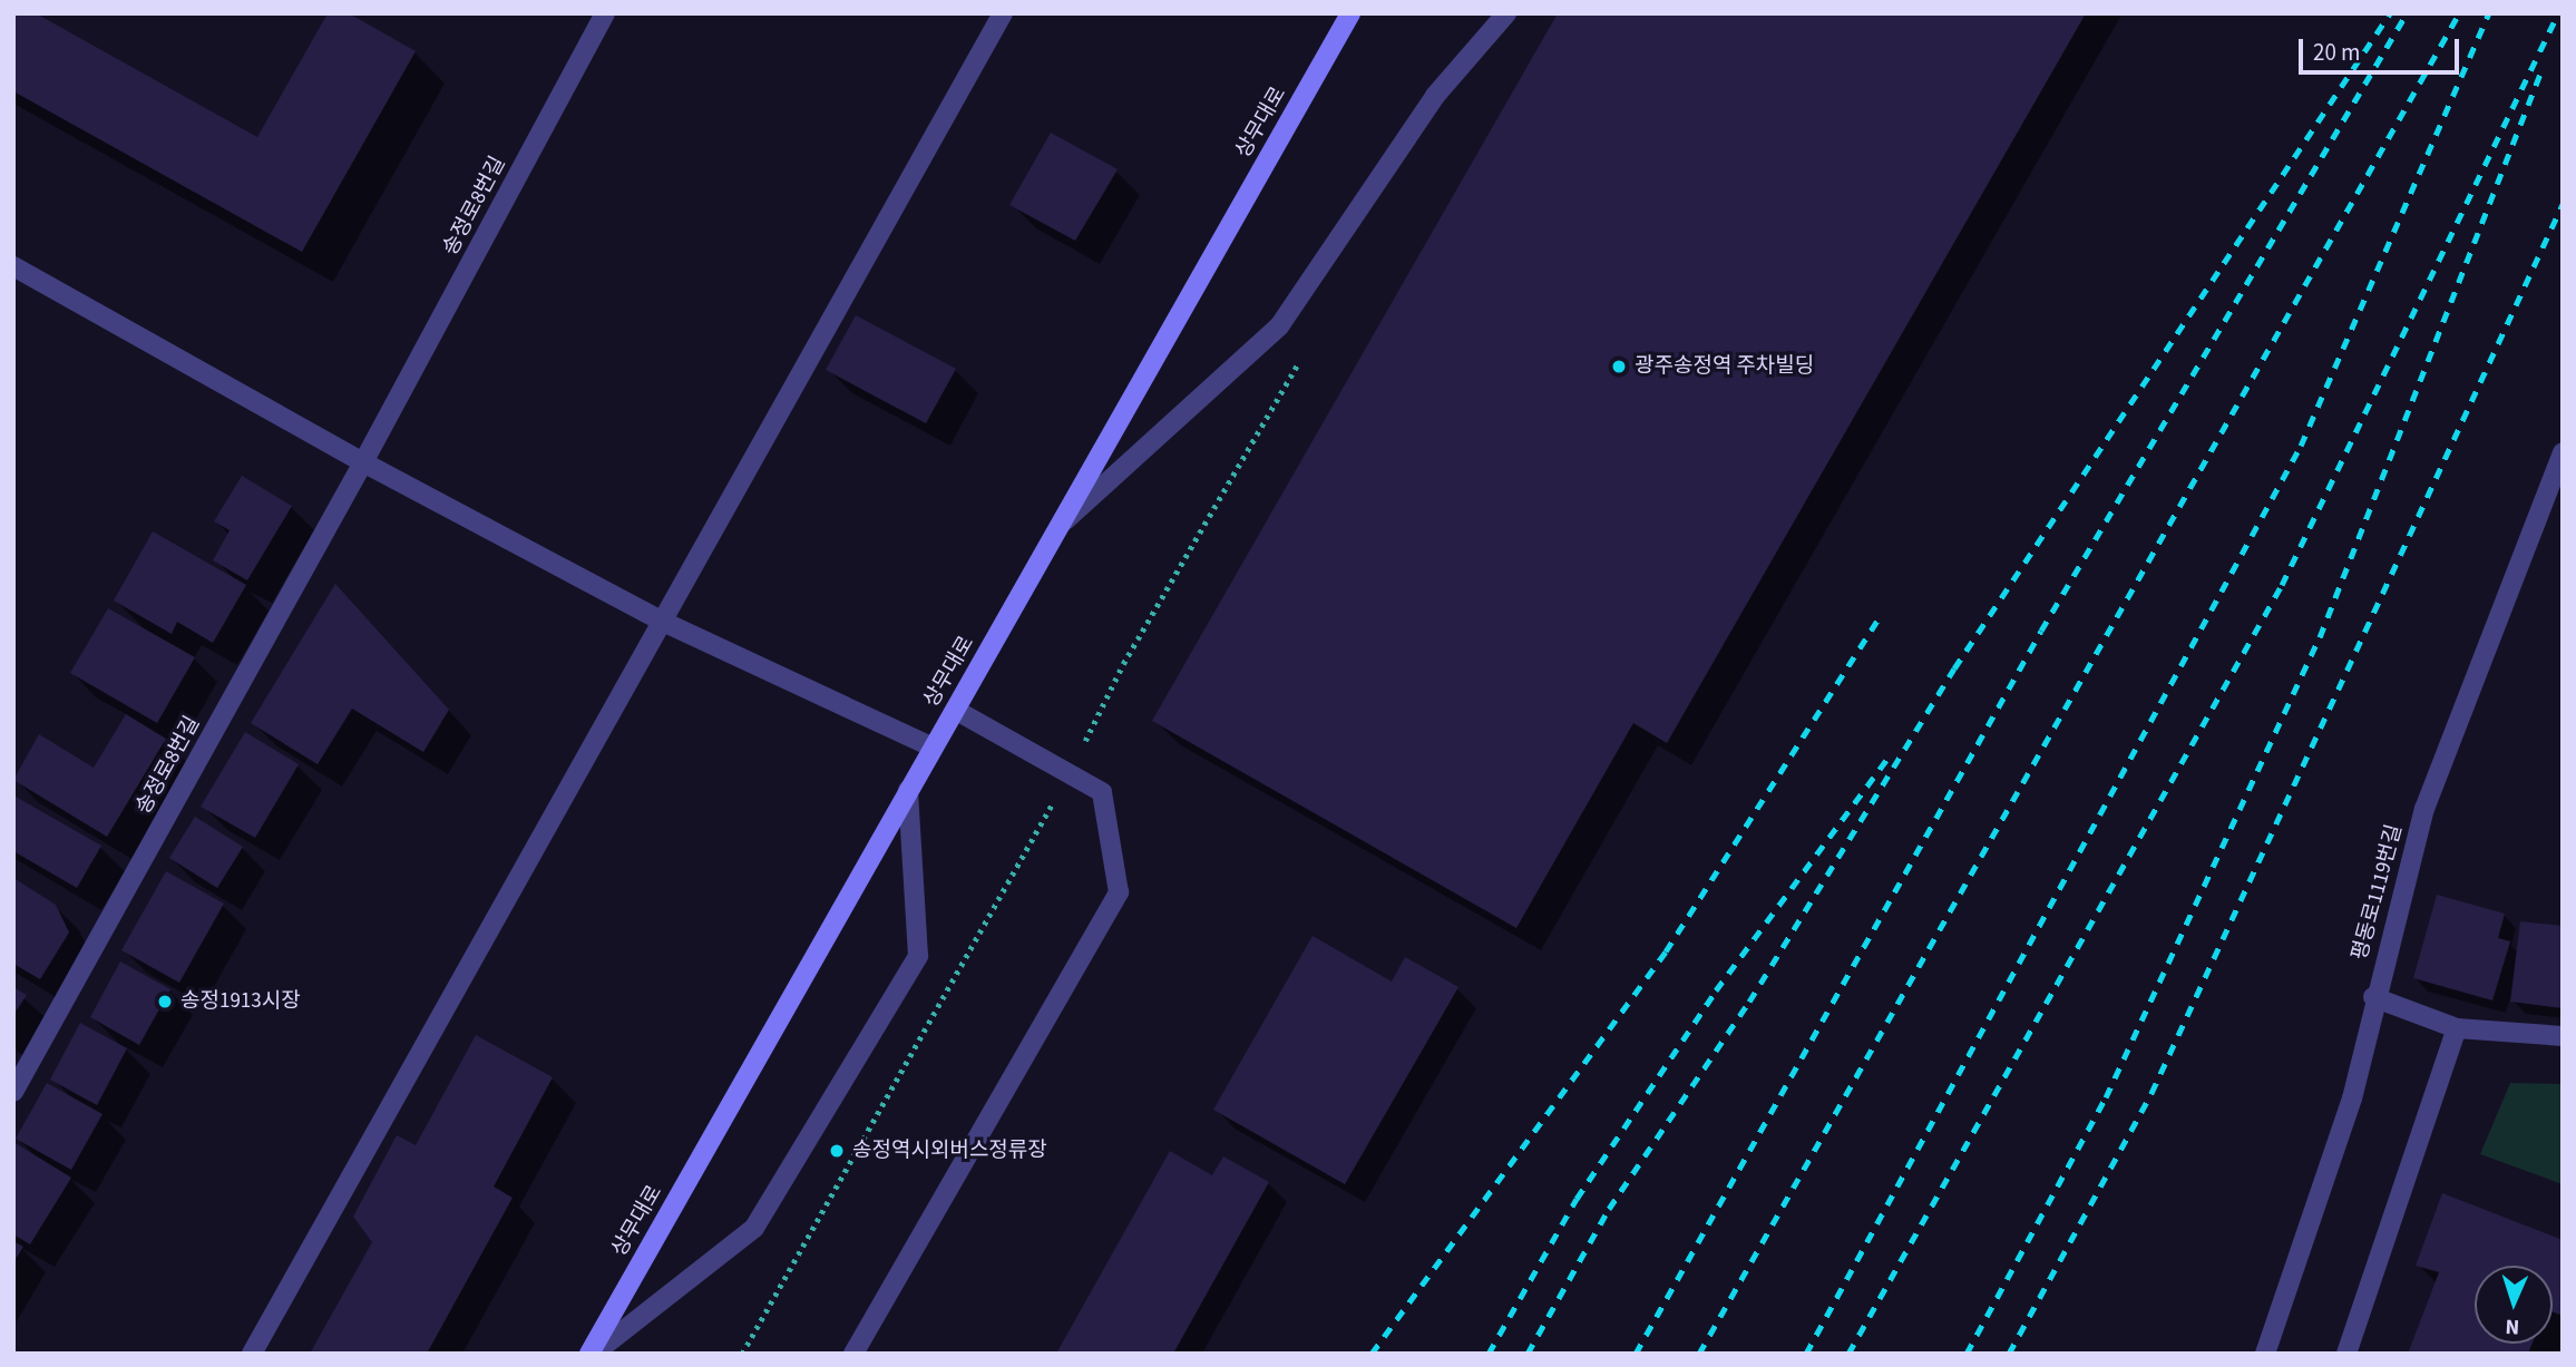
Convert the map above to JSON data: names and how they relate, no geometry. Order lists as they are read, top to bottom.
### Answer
{
  "streets": {
    "main road": ["상무대로"],
    "street": ["송정로8번길", "평동로1119번길"]
  },
  "places": ["광주송정역 주차빌딩", "송정1913시장", "송정역시외버스정류장"],
  "scale_bar": "20 m",
  "north": "bottom"
}
